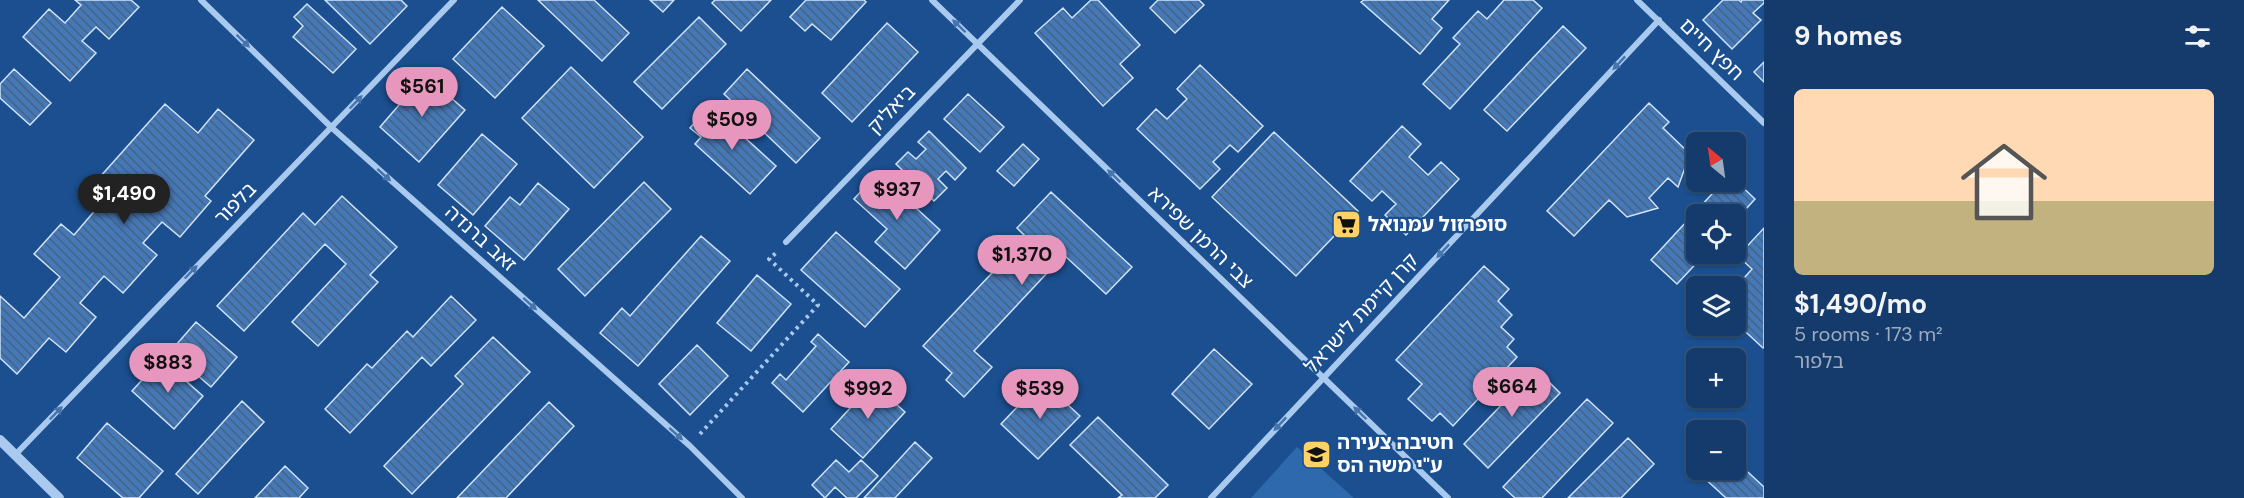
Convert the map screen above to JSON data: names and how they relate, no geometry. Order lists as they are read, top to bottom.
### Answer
{
  "streets": {
    "street": [
      "חפץ חיים",
      "ביאליק",
      "בלפור",
      "צבי הרמן שפירא",
      "זאב ברנדה",
      "קרן קיימת לישראל"
    ]
  },
  "crossings": [
    ["חפץ חיים", "קרן קיימת לישראל"],
    ["ביאליק", "צבי הרמן שפירא"],
    ["בלפור", "זאב ברנדה"],
    ["צבי הרמן שפירא", "קרן קיימת לישראל"]
  ],
  "one_way": [
    "בלפור",
    "צבי הרמן שפירא",
    "זאב ברנדה",
    "קרן קיימת לישראל"
  ],
  "places": {
    "supermarket": ["סופרזול עמנואל"],
    "school or university": ["חטיבה צעירה ע\"י משה הס"]
  },
  "north": "top left",
  "page": {
    "heading": "9 homes",
    "price": [
      "$561",
      "$509",
      "$937",
      "$1,490",
      "$1,370",
      "$883",
      "$664",
      "$992",
      "$539"
    ],
    "list": [
      {
        "name": "$1,490/mo",
        "note": "5 rooms · 173 m² · בלפור"
      }
    ],
    "map_buttons": ["+", "−"]
  }
}
